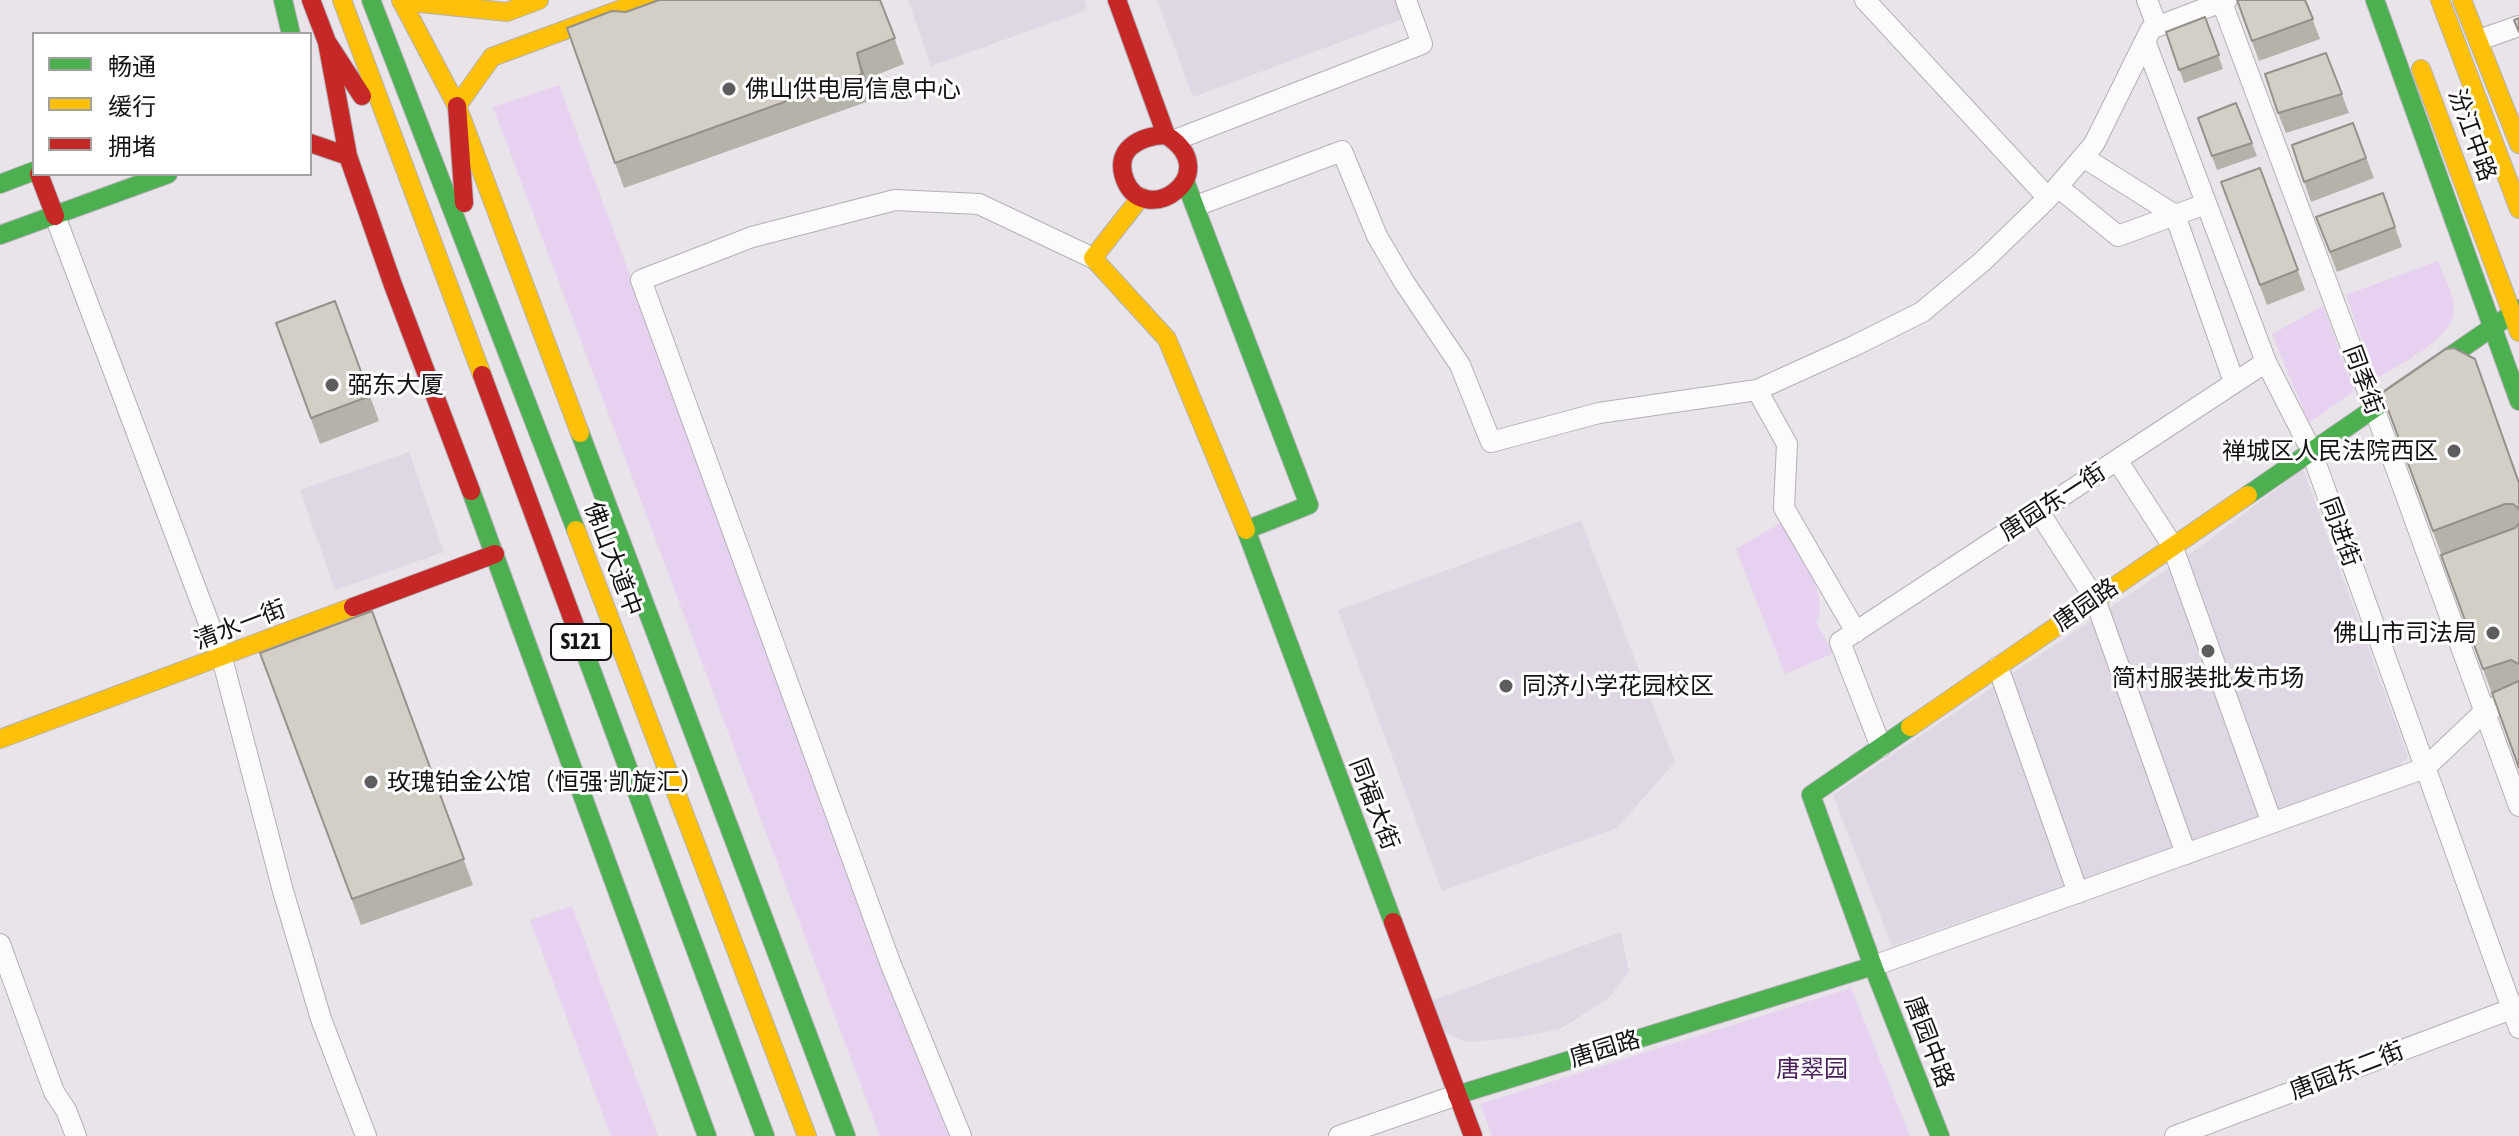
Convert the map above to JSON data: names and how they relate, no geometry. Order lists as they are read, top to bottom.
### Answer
{
  "streets": {
    "main road": [
      "汾江中路",
      "佛山大道中",
      "唐园路",
      "清水一街",
      "S121",
      "同福大街",
      "唐园中路"
    ],
    "street": [
      "同季街",
      "唐园东一街",
      "同进街",
      "唐园东二街"
    ]
  },
  "crossings": [
    ["汾江中路", "唐园路"],
    ["同季街", "唐园路"],
    ["唐园东一街", "同进街"],
    ["同进街", "唐园路"],
    ["同进街", "唐园东二街"],
    ["唐园路", "同福大街"],
    ["唐园路", "唐园中路"]
  ],
  "parks": ["唐翠园"],
  "places": [
    "佛山供电局信息中心",
    "弼东大厦",
    "禅城区人民法院西区",
    "佛山市司法局",
    "简村服装批发市场",
    "同济小学花园校区",
    "玫瑰铂金公馆（恒强·凯旋汇）"
  ],
  "legend": ["畅通", "缓行", "拥堵"]
}
